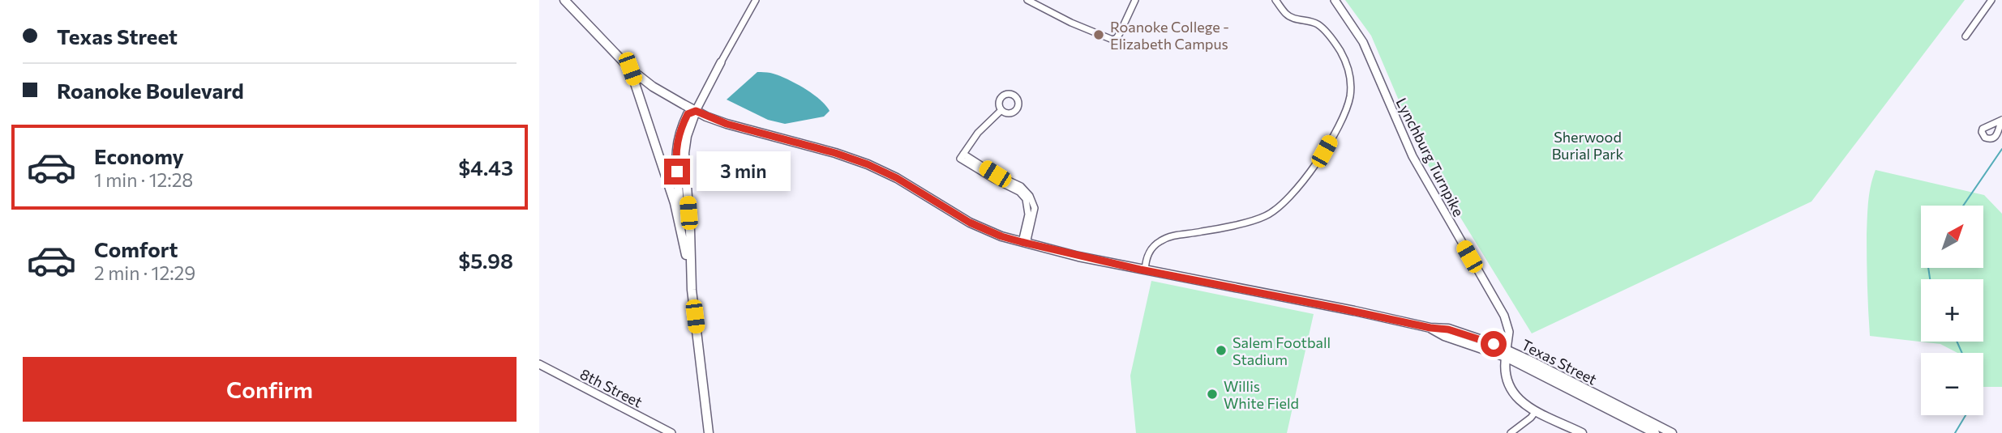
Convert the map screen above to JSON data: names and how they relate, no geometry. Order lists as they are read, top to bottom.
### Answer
{
  "streets": {
    "main road": ["Lynchburg Turnpike", "Texas Street"],
    "street": ["8th Street"]
  },
  "crossings": [
    ["Lynchburg Turnpike", "Texas Street"]
  ],
  "parks": ["Sherwood Burial Park"],
  "places": ["Roanoke College - Elizabeth Campus", "Salem Football Stadium", "Willis White Field"],
  "north": "top right",
  "page": {
    "banner": ["Texas Street", "Roanoke Boulevard"],
    "list": [
      {
        "name": "Economy",
        "note": "1 min · 12:28",
        "value": "$4.43"
      },
      {
        "name": "Comfort",
        "note": "2 min · 12:29",
        "value": "$5.98"
      }
    ],
    "bubble": "3 min",
    "map_buttons": ["+", "−"],
    "buttons": "Confirm"
  }
}
